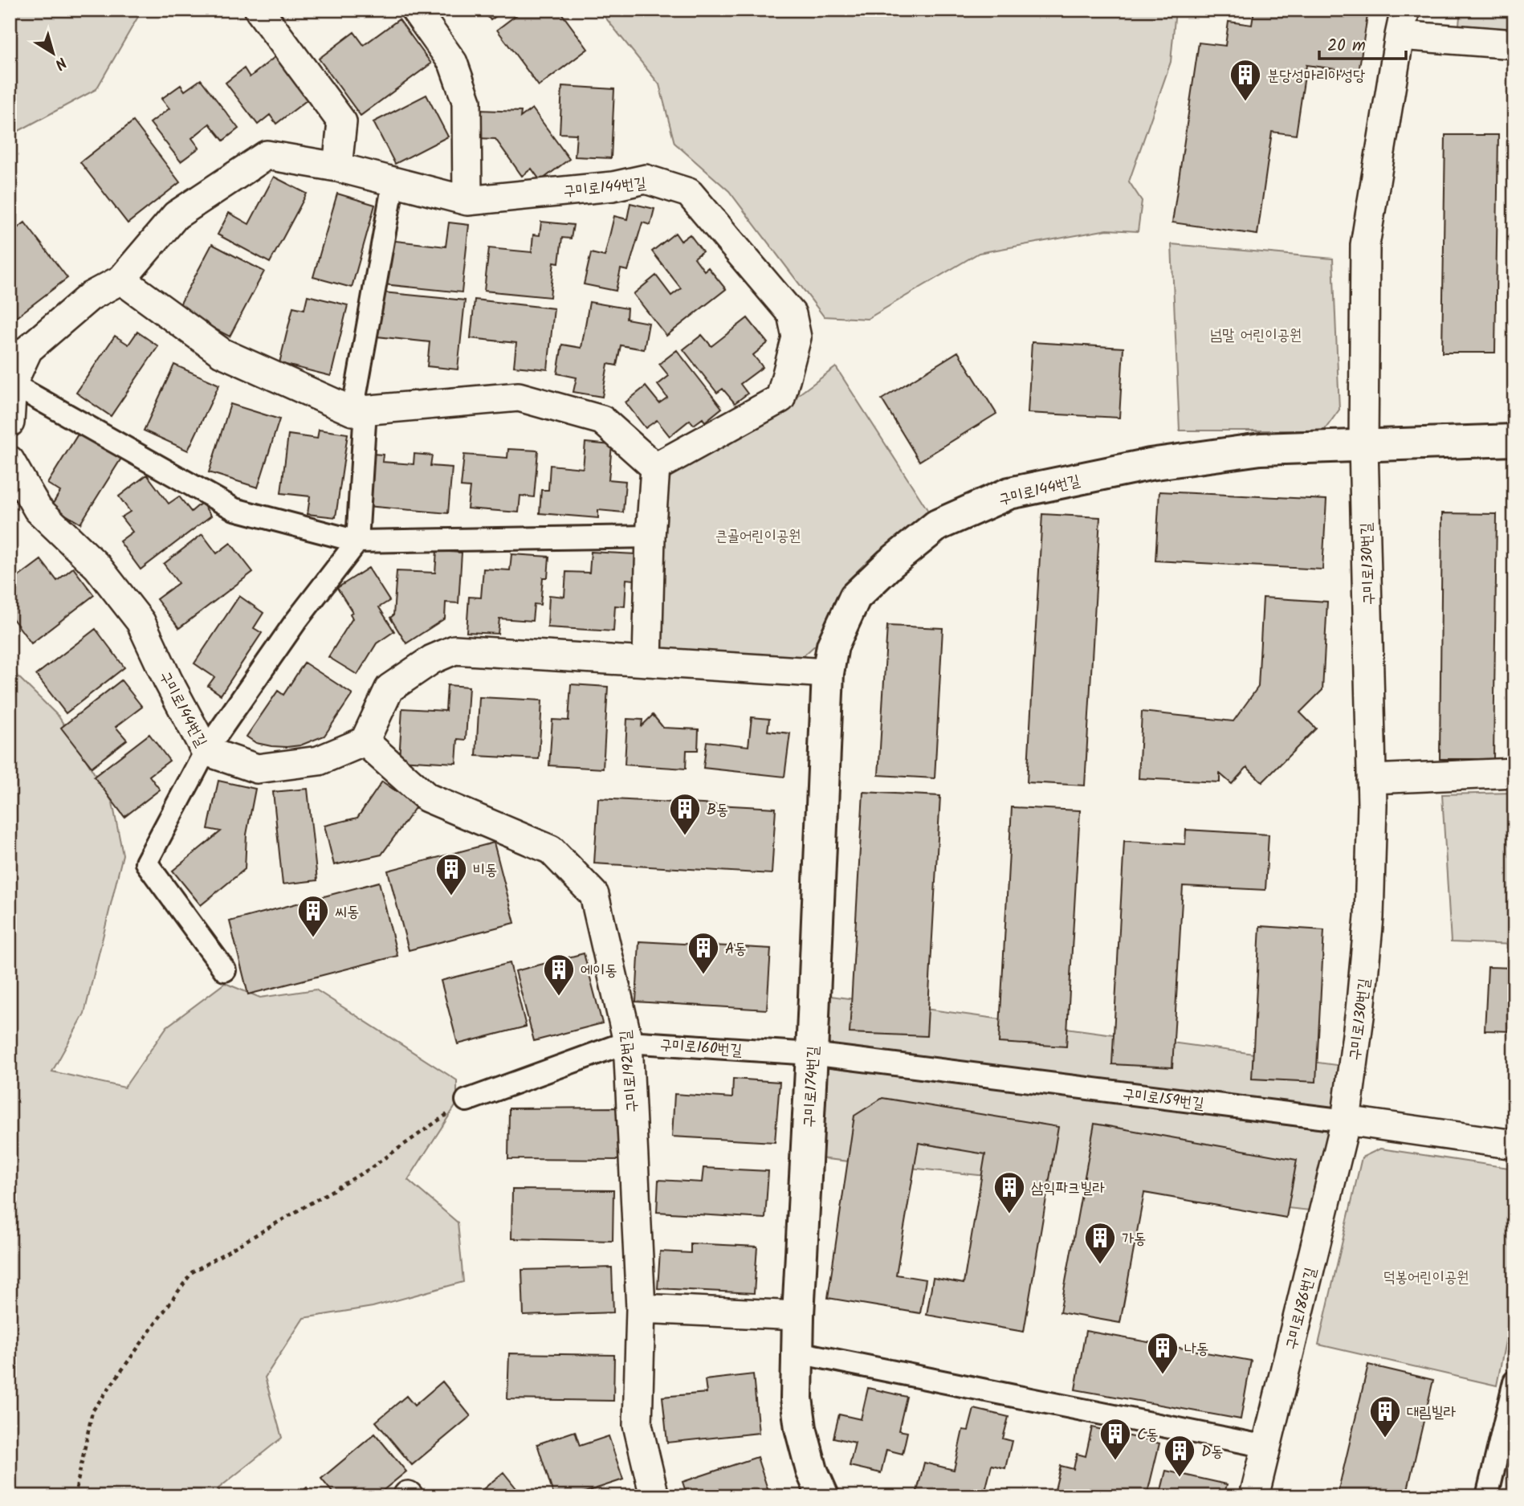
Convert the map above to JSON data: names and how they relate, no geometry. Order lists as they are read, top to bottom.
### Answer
{
  "streets": {
    "street": [
      "구미로144번길",
      "구미로130번길",
      "구미로160번길",
      "구미로192번길",
      "구미로174번길",
      "구미로159번길",
      "구미로186번길"
    ]
  },
  "crossings": [
    ["구미로144번길", "구미로130번길"],
    ["구미로144번길", "구미로192번길"],
    ["구미로144번길", "구미로174번길"],
    ["구미로130번길", "구미로159번길"],
    ["구미로130번길", "구미로186번길"],
    ["구미로160번길", "구미로192번길"],
    ["구미로160번길", "구미로174번길"],
    ["구미로160번길", "구미로159번길"],
    ["구미로174번길", "구미로159번길"],
    ["구미로159번길", "구미로186번길"]
  ],
  "parks": ["넘말 어린이공원", "큰골어린이공원", "덕봉어린이공원"],
  "places": {
    "building": [
      "분당성마리아성당",
      "B동",
      "비동",
      "씨동",
      "A동",
      "에이동",
      "삼익파크빌라",
      "가동",
      "나동",
      "대림빌라",
      "C동",
      "D동"
    ]
  },
  "scale_bar": "20 m",
  "north": "bottom right"
}
